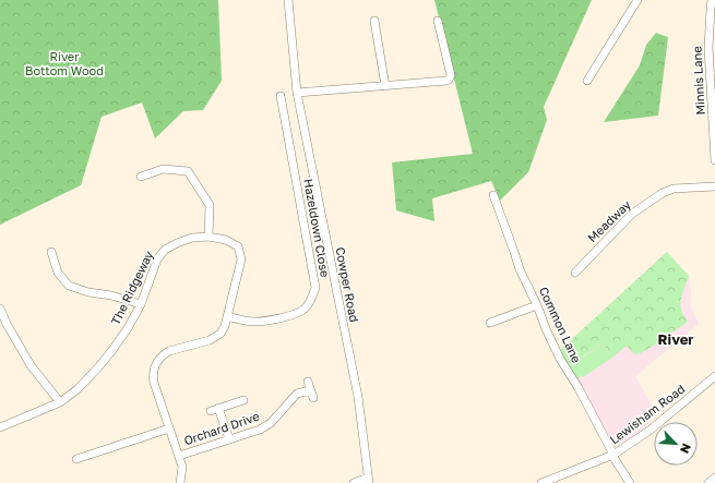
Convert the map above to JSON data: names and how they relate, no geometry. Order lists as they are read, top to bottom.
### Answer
{
  "streets": {
    "street": [
      "Minnis Lane",
      "Meadway",
      "Hazeldown Close",
      "Cowper Road",
      "The Ridgeway",
      "Common Lane",
      "Lewisham Road",
      "Orchard Drive"
    ]
  },
  "crossings": [
    ["Hazeldown Close", "The Ridgeway"],
    ["Common Lane", "Lewisham Road"]
  ],
  "districts": ["River"],
  "parks": ["River Bottom Wood"],
  "north": "bottom right"
}
